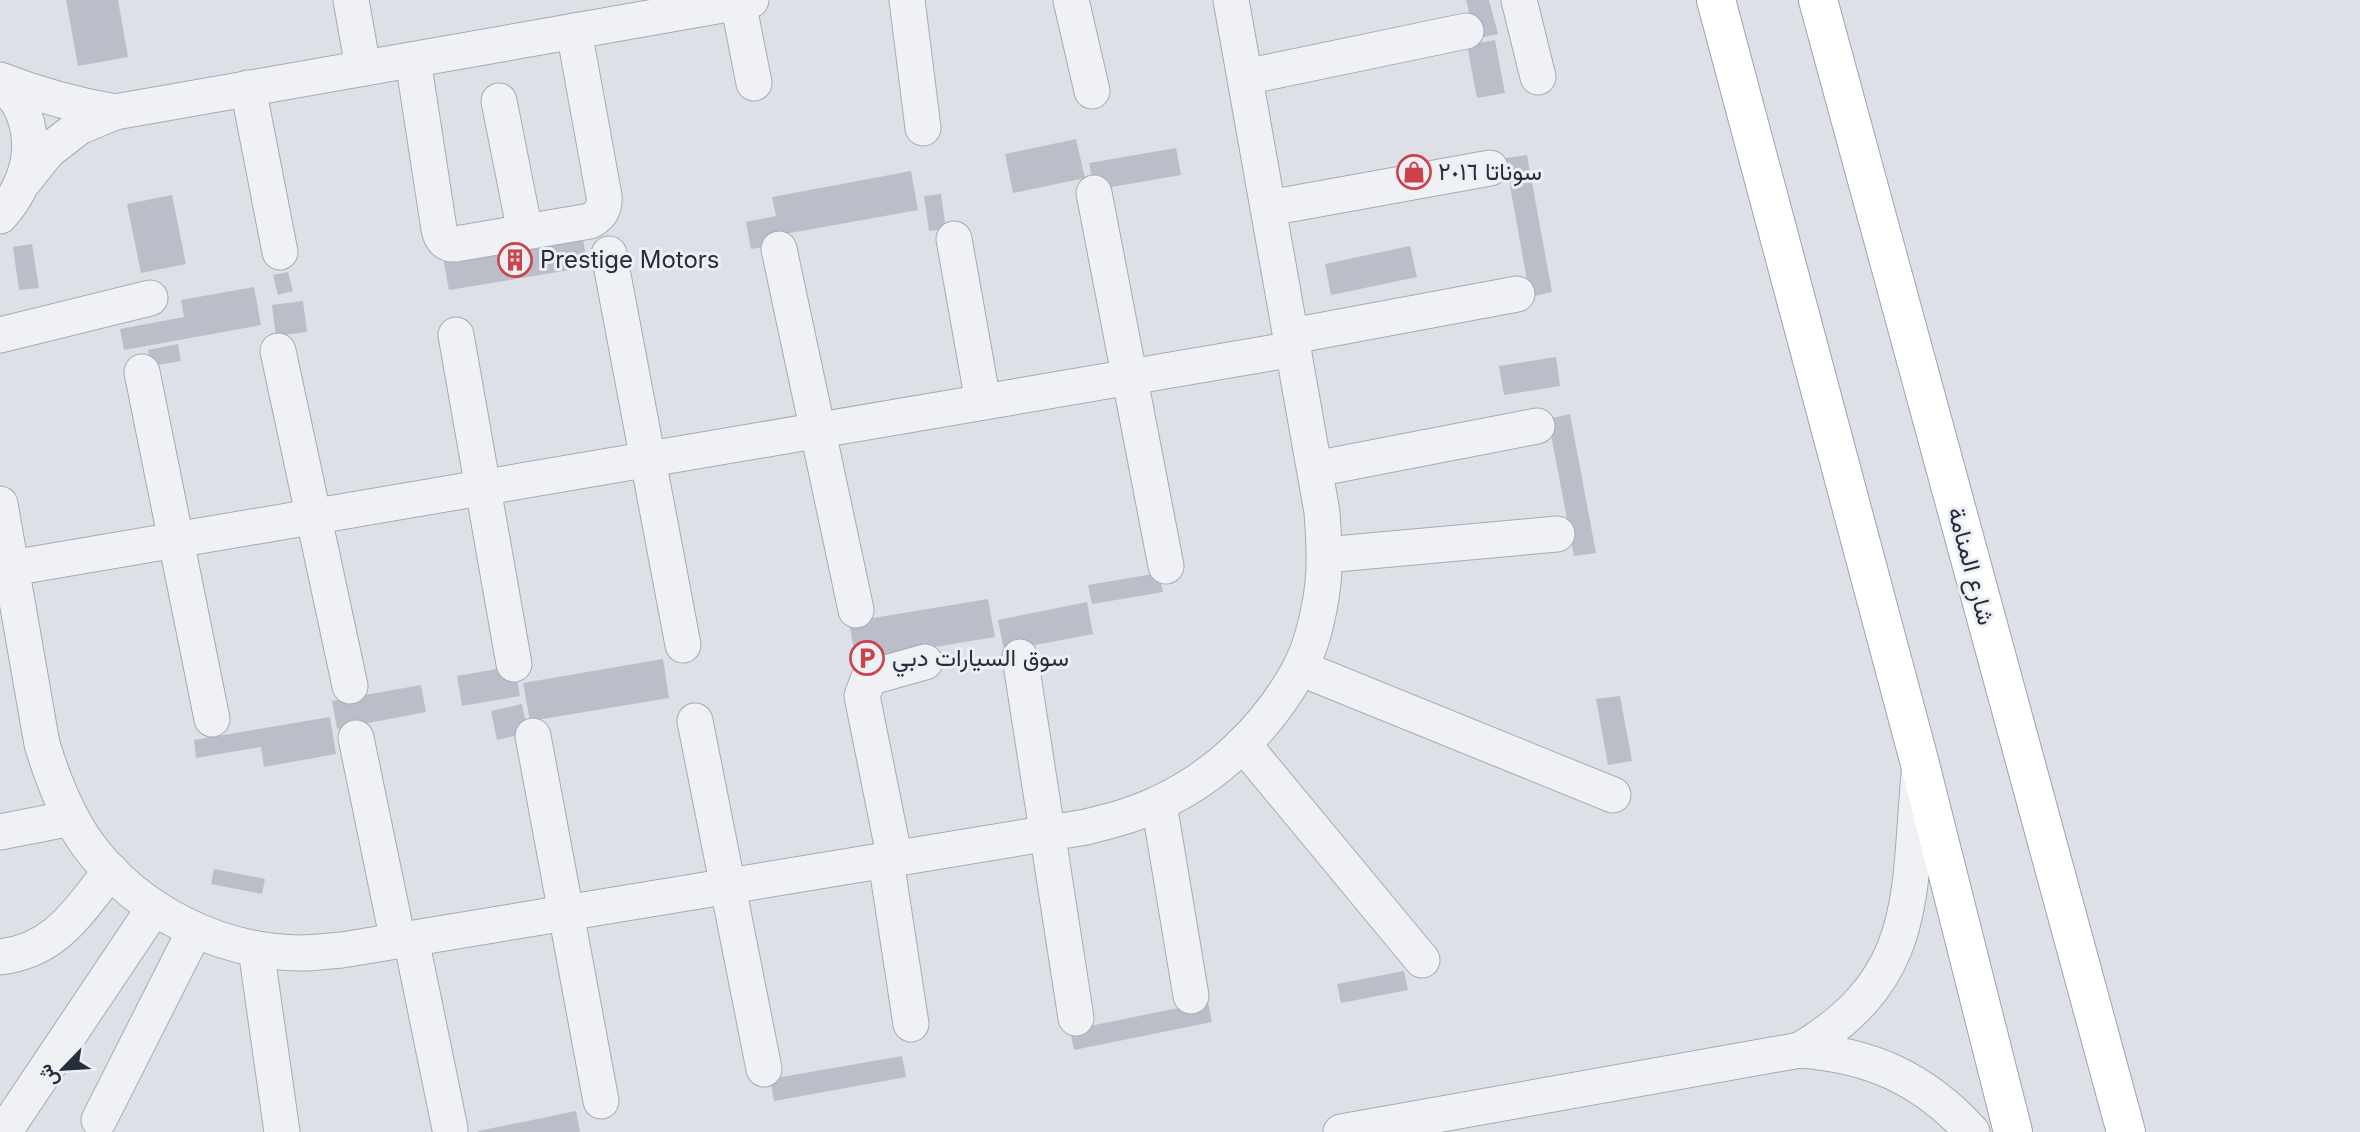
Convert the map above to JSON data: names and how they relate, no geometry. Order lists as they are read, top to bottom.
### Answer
{
  "streets": {
    "main road": ["شارع المنامة"]
  },
  "places": {
    "shop": ["سوناتا ٢٠١٦"],
    "building": ["Prestige Motors"],
    "parking": ["سوق السيارات دبي"]
  },
  "north": "bottom left"
}
